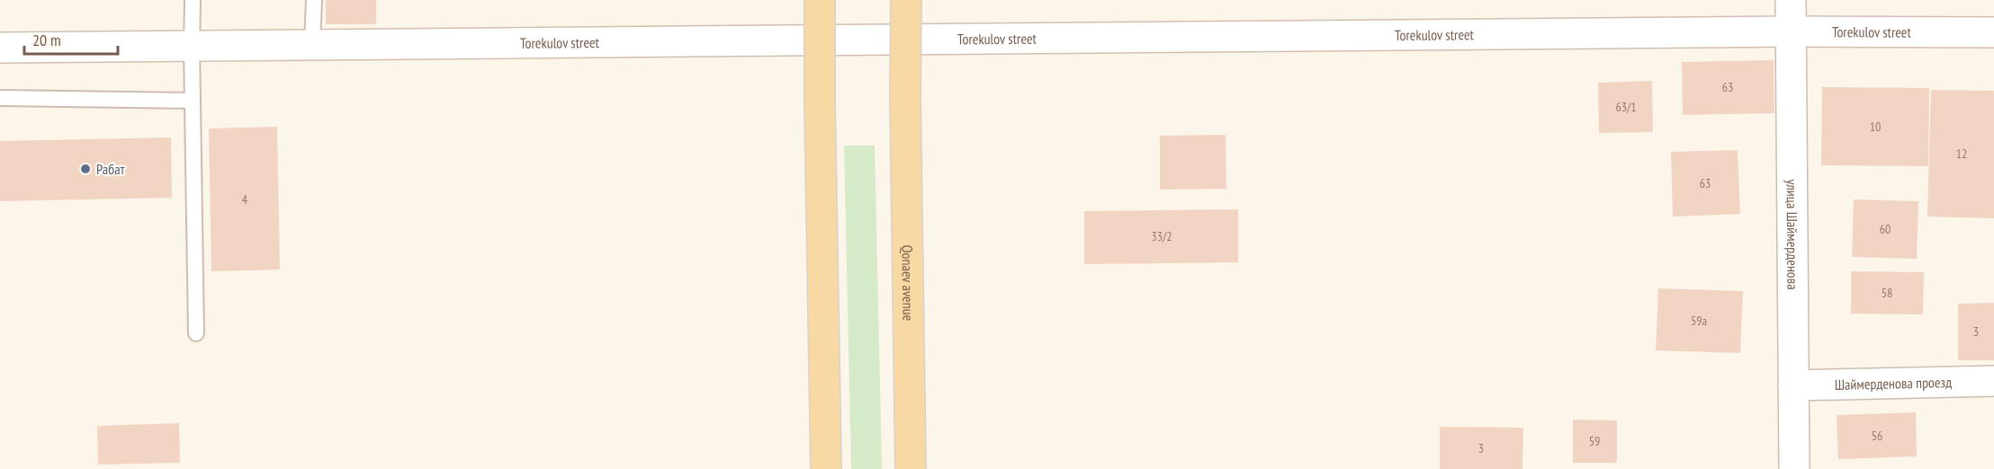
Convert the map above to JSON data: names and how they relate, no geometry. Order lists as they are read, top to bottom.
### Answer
{
  "streets": {
    "main road": [
      "Torekulov street",
      "улица Шаймерденова",
      "Qonaev avenue",
      "Шаймерденова проезд"
    ]
  },
  "crossings": [
    ["Torekulov street", "улица Шаймерденова"],
    ["улица Шаймерденова", "Шаймерденова проезд"]
  ],
  "places": ["Рабат"],
  "house_numbers": [
    "63",
    "63/1",
    "10",
    "12",
    "63",
    "4",
    "60",
    "33/2",
    "58",
    "59а",
    "3",
    "56",
    "59",
    "3"
  ],
  "scale_bar": "20 m"
}
